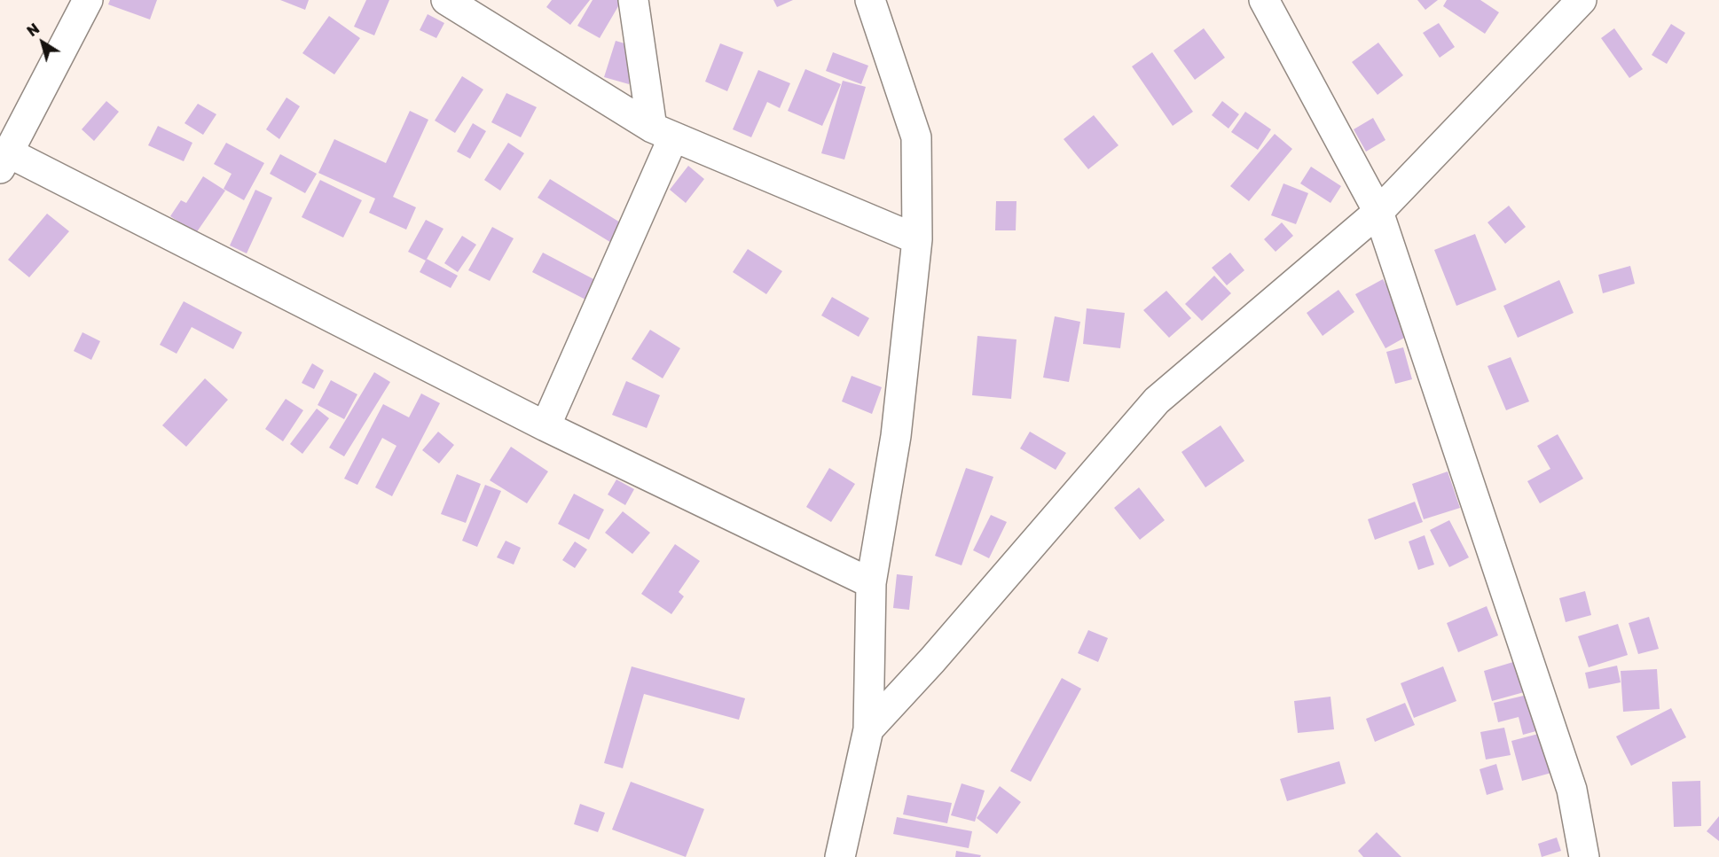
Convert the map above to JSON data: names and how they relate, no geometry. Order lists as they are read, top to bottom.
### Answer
{
  "north": "top left"
}
